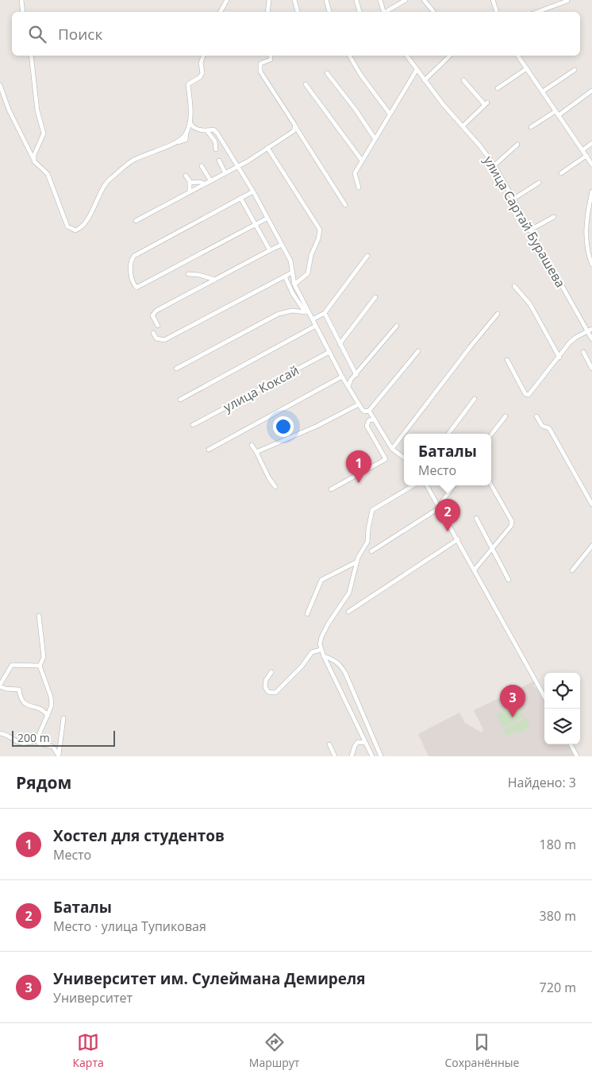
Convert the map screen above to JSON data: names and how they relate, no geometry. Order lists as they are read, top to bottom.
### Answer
{
  "streets": {
    "street": ["улица Сартай Бурашева", "улица Коксай"]
  },
  "scale_bar": "200 m",
  "page": {
    "search": "Поиск",
    "popup": ["Баталы", "Место"],
    "pins": ["1", "2", "3"],
    "scale": "200 m",
    "heading": ["Рядом", "Найдено: 3"],
    "list": [
      {
        "mark": "1",
        "name": "Хостел для студентов",
        "note": "Место",
        "value": "180 m"
      },
      {
        "mark": "2",
        "name": "Баталы",
        "note": "Место · улица Тупиковая",
        "value": "380 m"
      },
      {
        "mark": "3",
        "name": "Университет им. Сулеймана Демиреля",
        "note": "Университет",
        "value": "720 m"
      }
    ],
    "nav": ["Карта", "Маршрут", "Сохранённые"]
  }
}
